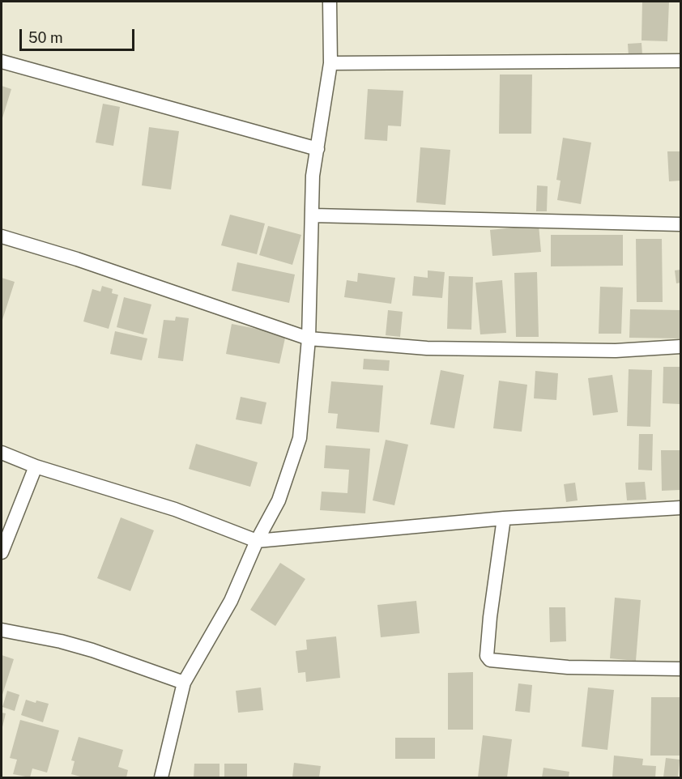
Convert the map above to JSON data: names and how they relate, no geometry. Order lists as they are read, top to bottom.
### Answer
{
  "scale_bar": "50 m"
}
